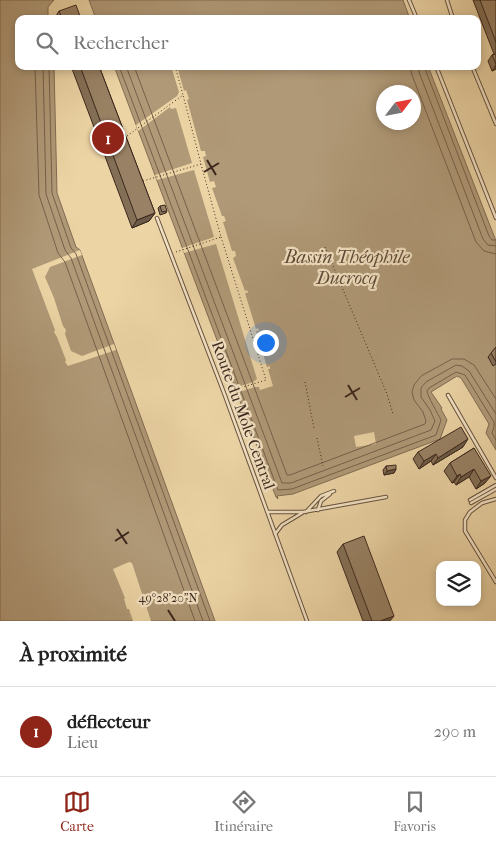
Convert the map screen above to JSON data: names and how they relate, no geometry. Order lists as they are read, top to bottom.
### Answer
{
  "streets": {
    "lane": ["Route du Mole Central"]
  },
  "water": ["Bassin Théophile Ducrocq"],
  "north": "top right",
  "page": {
    "search": "Rechercher",
    "pins": "1",
    "heading": "À proximité",
    "list": [
      {
        "mark": "1",
        "name": "déflecteur",
        "note": "Lieu",
        "value": "290 m"
      }
    ],
    "nav": ["Carte", "Itinéraire", "Favoris"]
  },
  "coordinates": ["49°28'20\"N"]
}
